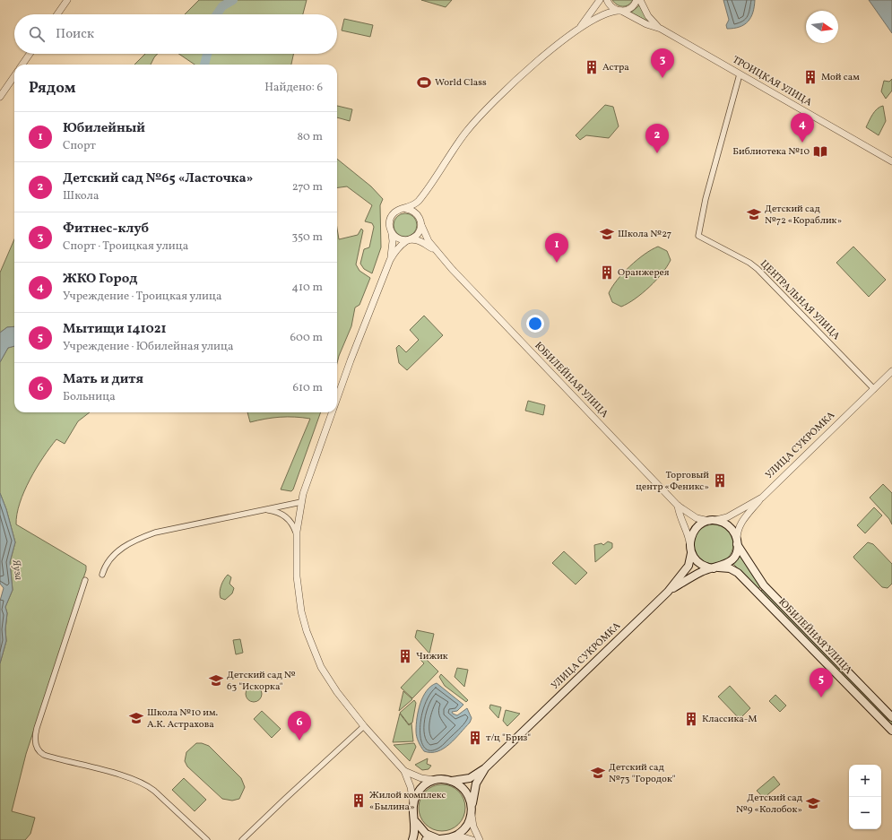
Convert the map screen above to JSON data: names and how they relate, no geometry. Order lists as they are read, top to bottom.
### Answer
{
  "streets": {
    "main road": ["ЮБИЛЕЙНАЯ УЛИЦА", "УЛИЦА СУКРОМКА"],
    "street": ["ТРОИЦКАЯ УЛИЦА", "ЦЕНТРАЛЬНАЯ УЛИЦА"]
  },
  "crossings": [
    ["ТРОИЦКАЯ УЛИЦА", "ЦЕНТРАЛЬНАЯ УЛИЦА"],
    ["ЦЕНТРАЛЬНАЯ УЛИЦА", "УЛИЦА СУКРОМКА"],
    ["ЮБИЛЕЙНАЯ УЛИЦА", "УЛИЦА СУКРОМКА"]
  ],
  "water": ["Яуза"],
  "places": {
    "building": [
      "Астра",
      "Мой сам",
      "Оранжерея",
      "Торговый центр «Феникс»",
      "Чижик",
      "Классика-М",
      "т/ц \"Бриз\"",
      "Жилой комплекс «Былина»"
    ],
    "sports": ["World Class"],
    "library": ["Библиотека №10"],
    "school or university": [
      "Детский сад №72 «Кораблик»",
      "Школа №27",
      "Детский сад № 63 \"Искорка\"",
      "Школа №10 им. А.К. Астрахова",
      "Детский сад №73 \"Городок\"",
      "Детский сад №9 «Колобок»"
    ]
  },
  "north": "right",
  "page": {
    "search": "Поиск",
    "pins": [
      "3",
      "4",
      "2",
      "1",
      "5",
      "6"
    ],
    "heading": ["Рядом", "Найдено: 6"],
    "list": [
      {
        "mark": "1",
        "name": "Юбилейный",
        "note": "Спорт",
        "value": "80 m"
      },
      {
        "mark": "2",
        "name": "Детский сад №65 «Ласточка»",
        "note": "Школа",
        "value": "270 m"
      },
      {
        "mark": "3",
        "name": "Фитнес-клуб",
        "note": "Спорт · Троицкая улица",
        "value": "350 m"
      },
      {
        "mark": "4",
        "name": "ЖКО Город",
        "note": "Учреждение · Троицкая улица",
        "value": "410 m"
      },
      {
        "mark": "5",
        "name": "Мытищи 141021",
        "note": "Учреждение · Юбилейная улица",
        "value": "600 m"
      },
      {
        "mark": "6",
        "name": "Мать и дитя",
        "note": "Больница",
        "value": "610 m"
      }
    ],
    "map_buttons": ["+", "−"]
  }
}
